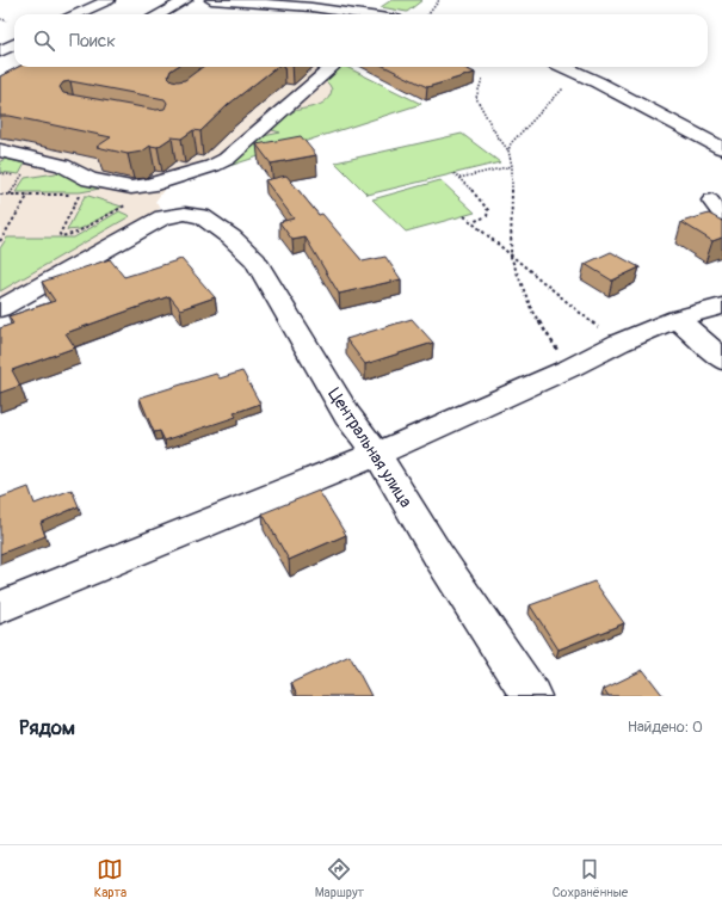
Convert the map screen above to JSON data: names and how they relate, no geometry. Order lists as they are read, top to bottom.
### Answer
{
  "streets": {
    "street": ["Центральная улица"]
  },
  "page": {
    "search": "Поиск",
    "heading": ["Рядом", "Найдено: 0"],
    "nav": ["Карта", "Маршрут", "Сохранённые"]
  }
}
